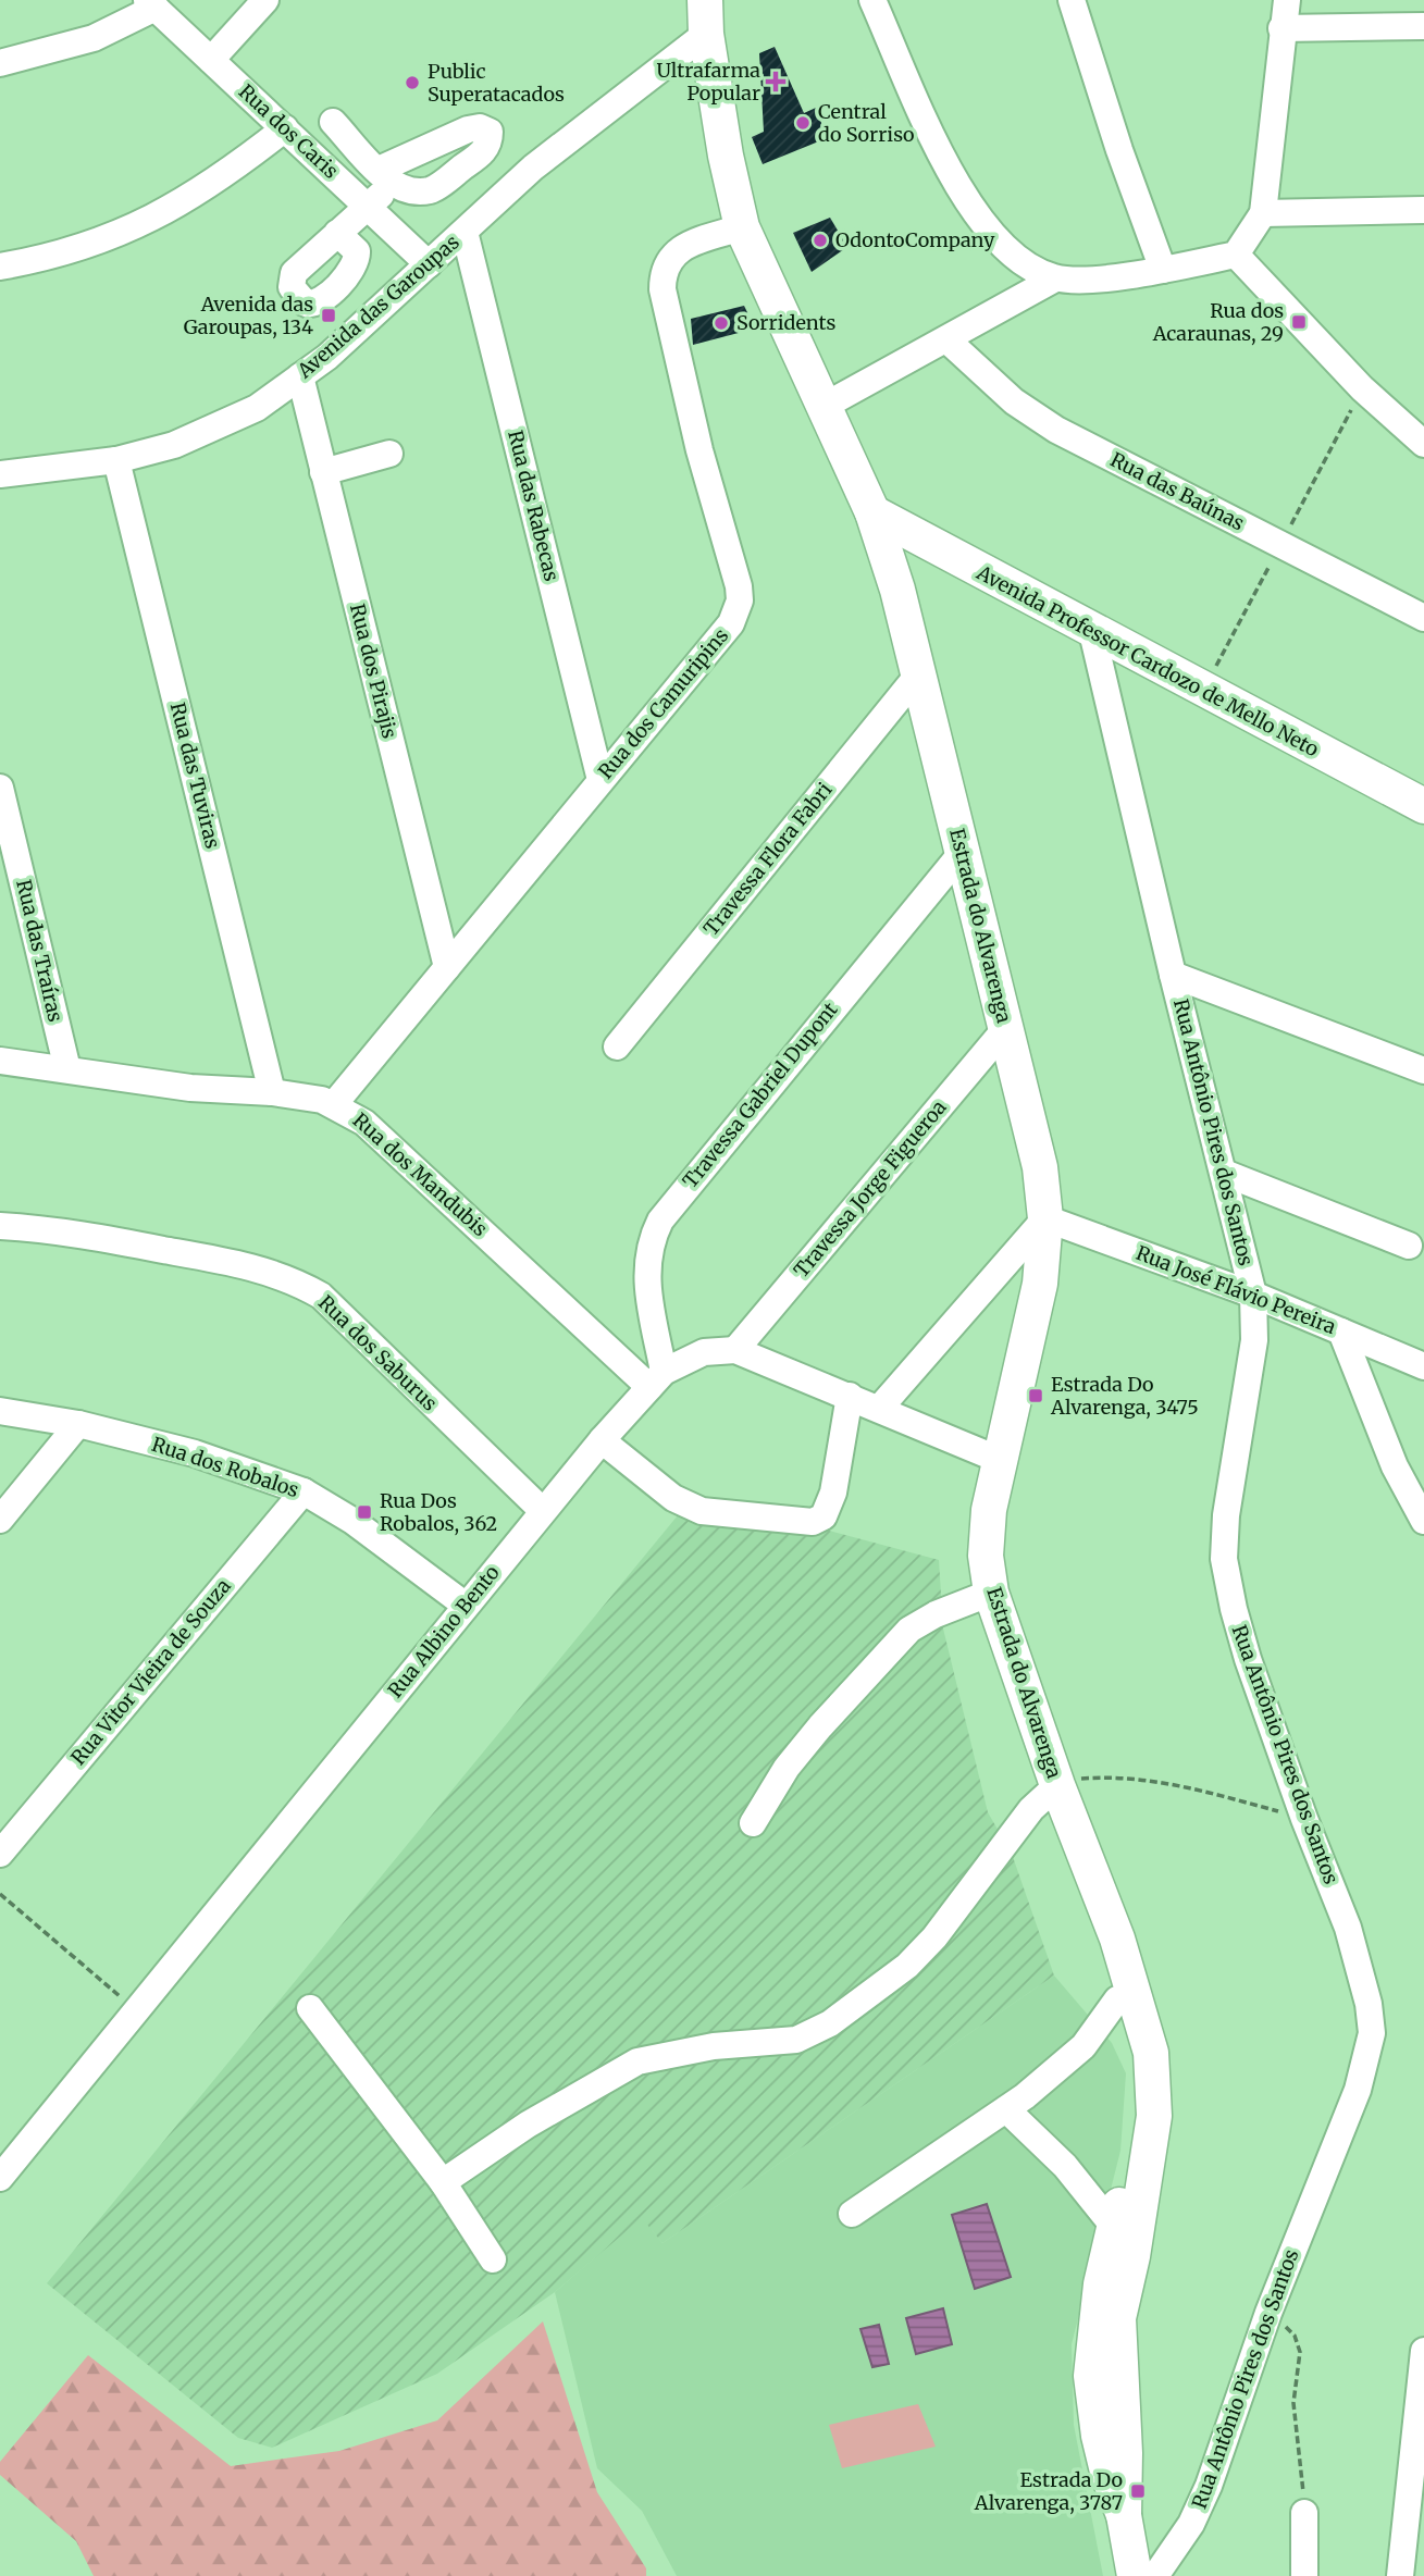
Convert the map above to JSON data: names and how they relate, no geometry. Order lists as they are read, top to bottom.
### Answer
{
  "streets": {
    "main road": ["Avenida Professor Cardozo de Mello Neto", "Estrada do Alvarenga"],
    "street": [
      "Rua dos Caris",
      "Avenida das Garoupas",
      "Rua das Baúnas",
      "Rua das Rabecas",
      "Rua dos Pirajis",
      "Rua dos Camuripins",
      "Rua das Tuviras",
      "Travessa Flora Fabri",
      "Rua das Traíras",
      "Travessa Gabriel Dupont",
      "Rua Antônio Pires dos Santos",
      "Rua dos Mandubis",
      "Travessa Jorge Figueroa",
      "Rua José Flávio Pereira",
      "Rua dos Saburus",
      "Rua dos Robalos",
      "Rua Albino Bento",
      "Rua Vitor Vieira de Souza"
    ]
  },
  "crossings": [
    ["Rua dos Caris", "Avenida das Garoupas"],
    ["Avenida das Garoupas", "Rua das Rabecas"],
    ["Avenida das Garoupas", "Rua dos Pirajis"],
    ["Avenida das Garoupas", "Rua das Tuviras"],
    ["Avenida das Garoupas", "Estrada do Alvarenga"],
    ["Rua das Rabecas", "Rua dos Camuripins"],
    ["Avenida Professor Cardozo de Mello Neto", "Estrada do Alvarenga"],
    ["Avenida Professor Cardozo de Mello Neto", "Rua Antônio Pires dos Santos"],
    ["Rua dos Pirajis", "Rua dos Camuripins"],
    ["Rua dos Camuripins", "Estrada do Alvarenga"],
    ["Rua dos Camuripins", "Rua dos Mandubis"],
    ["Rua das Tuviras", "Rua dos Mandubis"],
    ["Travessa Flora Fabri", "Estrada do Alvarenga"],
    ["Estrada do Alvarenga", "Travessa Gabriel Dupont"],
    ["Estrada do Alvarenga", "Travessa Jorge Figueroa"],
    ["Estrada do Alvarenga", "Rua José Flávio Pereira"],
    ["Estrada do Alvarenga", "Rua Albino Bento"],
    ["Rua das Traíras", "Rua dos Mandubis"],
    ["Travessa Gabriel Dupont", "Rua dos Mandubis"],
    ["Travessa Gabriel Dupont", "Rua Albino Bento"],
    ["Rua Antônio Pires dos Santos", "Rua José Flávio Pereira"],
    ["Rua dos Mandubis", "Rua Albino Bento"],
    ["Travessa Jorge Figueroa", "Rua Albino Bento"],
    ["Rua dos Saburus", "Rua Albino Bento"],
    ["Rua dos Robalos", "Rua Albino Bento"],
    ["Rua dos Robalos", "Rua Vitor Vieira de Souza"]
  ],
  "places": {
    "health": ["Ultrafarma Popular"],
    "other": [
      "Public Superatacados",
      "Central do Sorriso",
      "OdontoCompany",
      "Sorridents"
    ],
    "transit": [
      "Avenida das Garoupas, 134",
      "Rua dos Acaraunas, 29",
      "Estrada Do Alvarenga, 3475",
      "Rua Dos Robalos, 362",
      "Estrada Do Alvarenga, 3787"
    ]
  }
}
